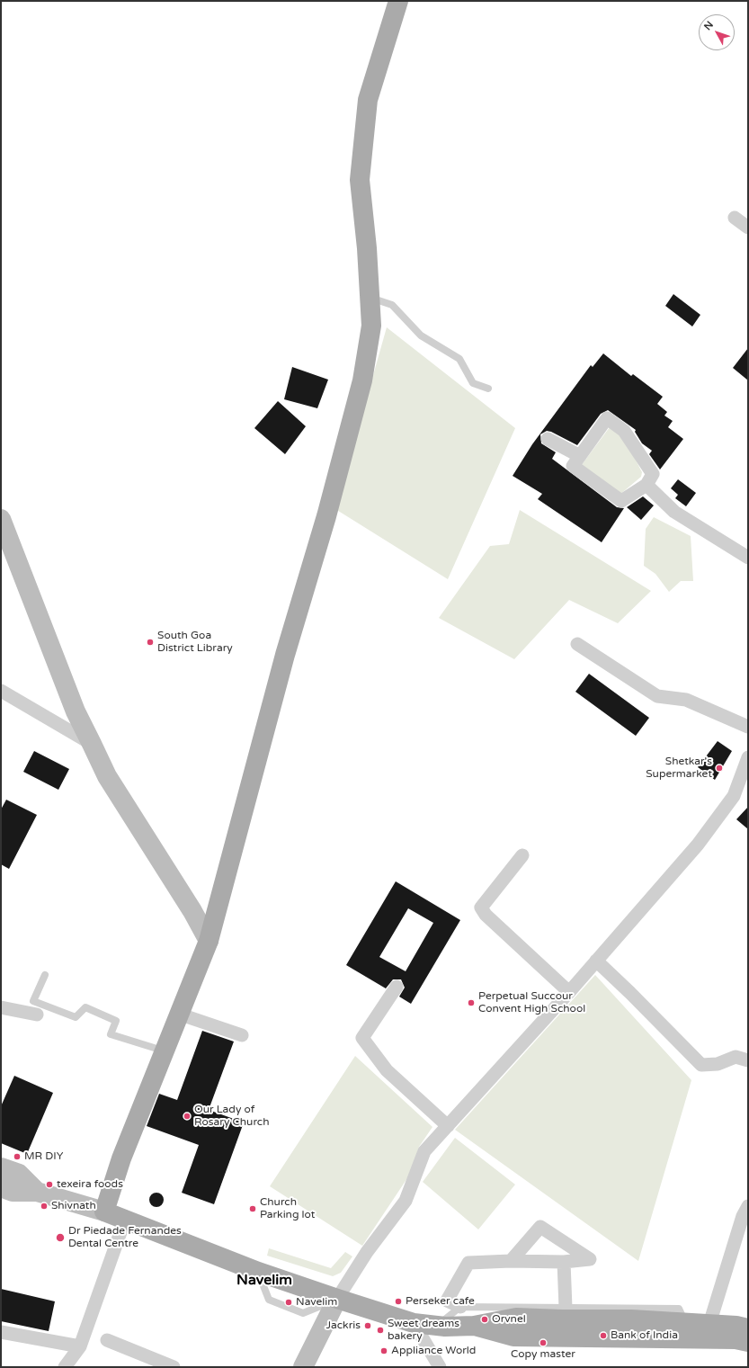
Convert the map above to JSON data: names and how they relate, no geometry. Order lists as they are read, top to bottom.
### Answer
{
  "districts": ["Navelim"],
  "places": [
    "South Goa District Library",
    "Shetkar's Supermarket",
    "Perpetual Succour Convent High School",
    "Our Lady of Rosary Church",
    "MR DIY",
    "texeira foods",
    "Shivnath",
    "Church Parking lot",
    "Dr Piedade Fernandes Dental Centre",
    "Perseker cafe",
    "Navelim",
    "Orvnel",
    "Jackris",
    "Sweet dreams bakery",
    "Bank of India",
    "Copy master",
    "Appliance World"
  ],
  "north": "top left"
}
